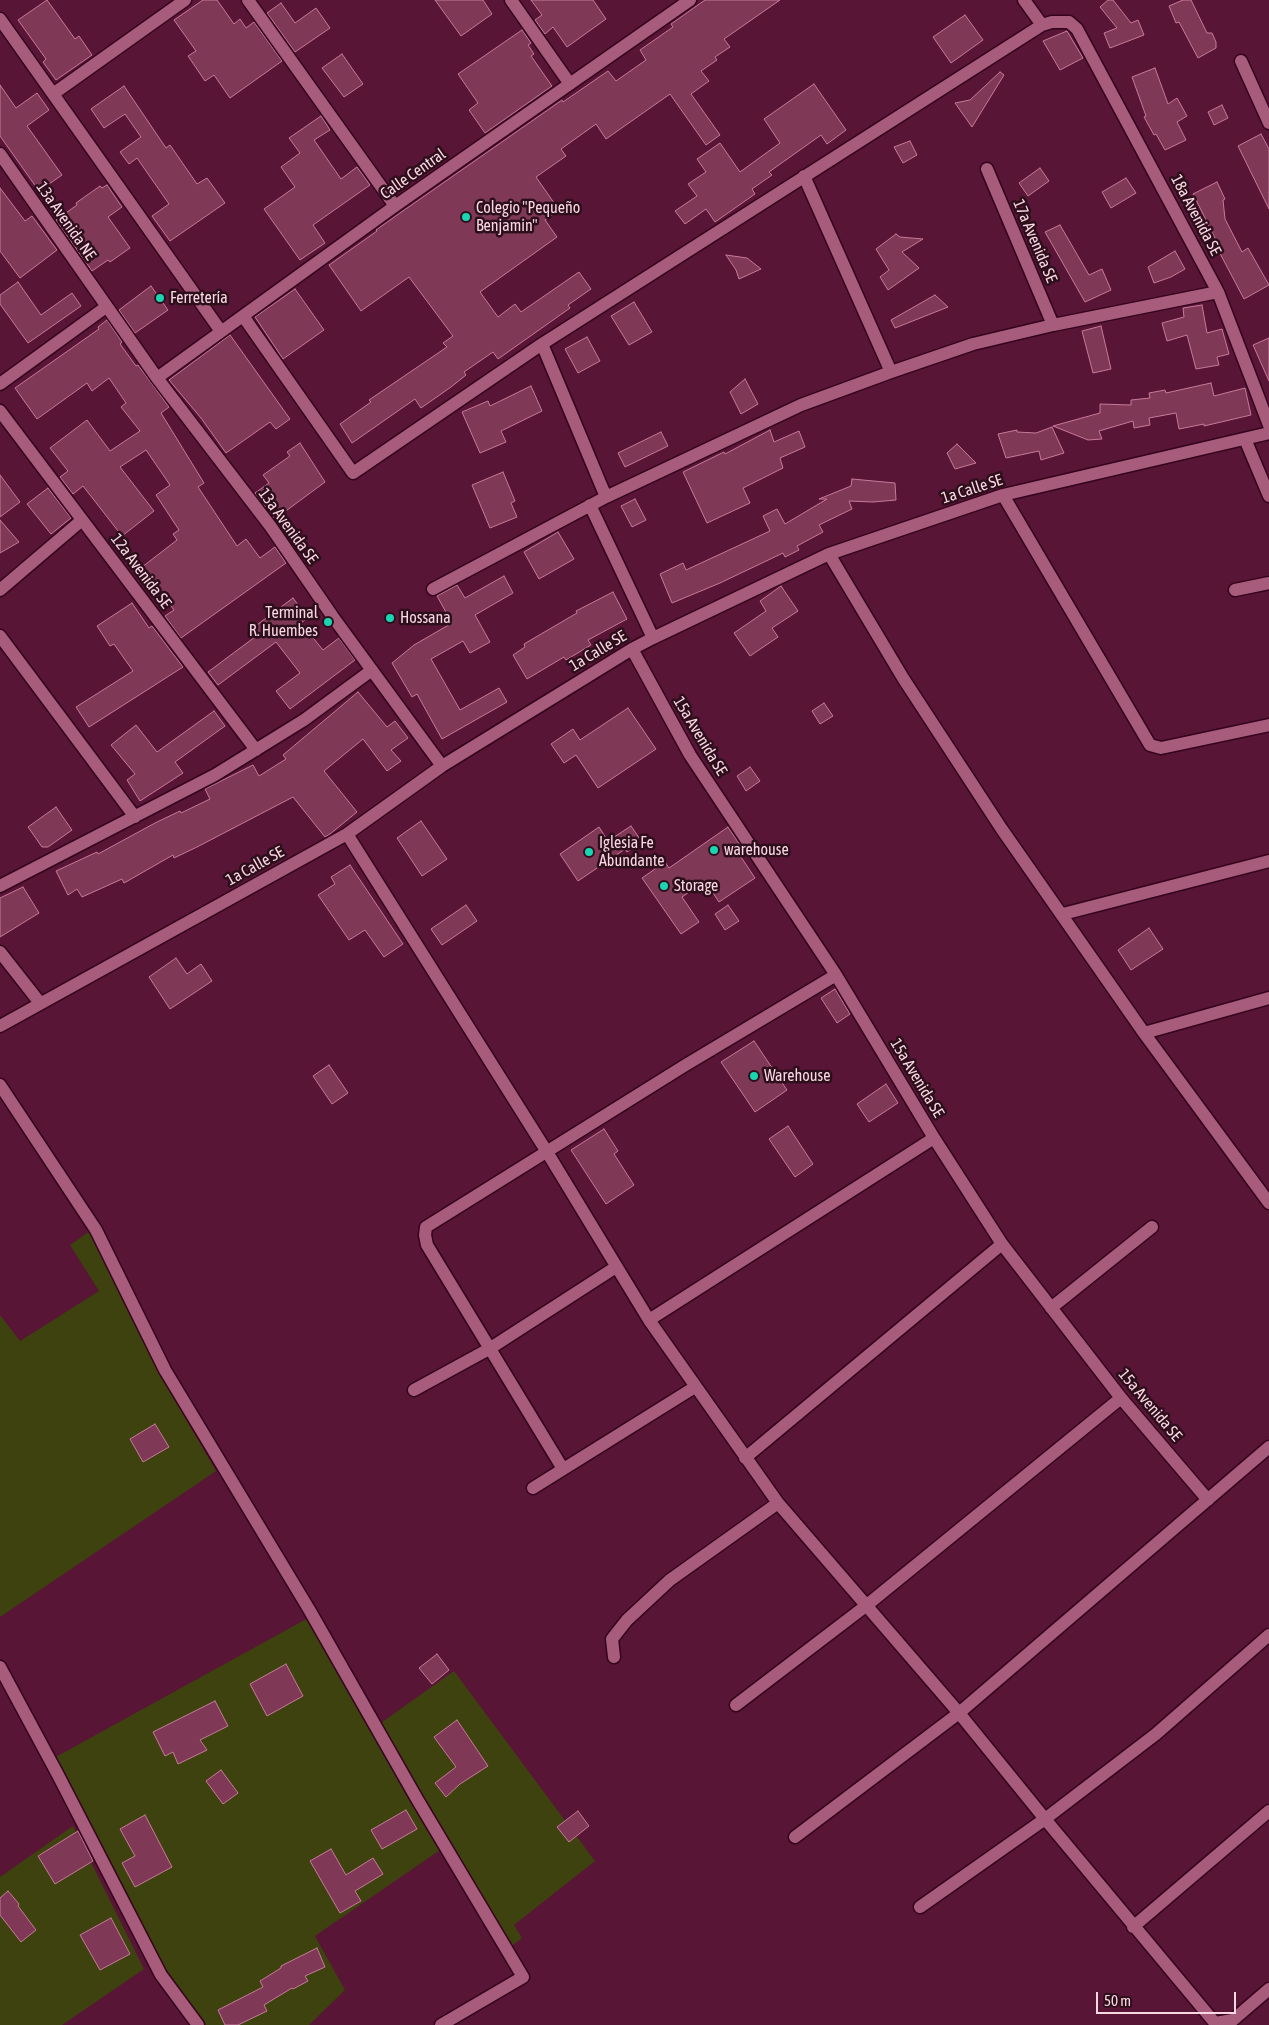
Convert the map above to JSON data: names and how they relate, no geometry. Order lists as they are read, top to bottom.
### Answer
{
  "streets": {
    "street": [
      "Calle Central",
      "18a Avenida SE",
      "13a Avenida NE",
      "17a Avenida SE",
      "1a Calle SE",
      "13a Avenida SE",
      "12a Avenida SE",
      "15a Avenida SE"
    ]
  },
  "crossings": [
    ["Calle Central", "13a Avenida SE"],
    ["13a Avenida NE", "13a Avenida SE"],
    ["1a Calle SE", "13a Avenida SE"],
    ["1a Calle SE", "15a Avenida SE"]
  ],
  "places": [
    "Colegio \"Pequeño Benjamin\"",
    "Ferretería",
    "Hossana",
    "Terminal R. Huembes",
    "warehouse",
    "Iglesia Fe Abundante",
    "Storage",
    "Warehouse"
  ],
  "scale_bar": "50 m"
}
